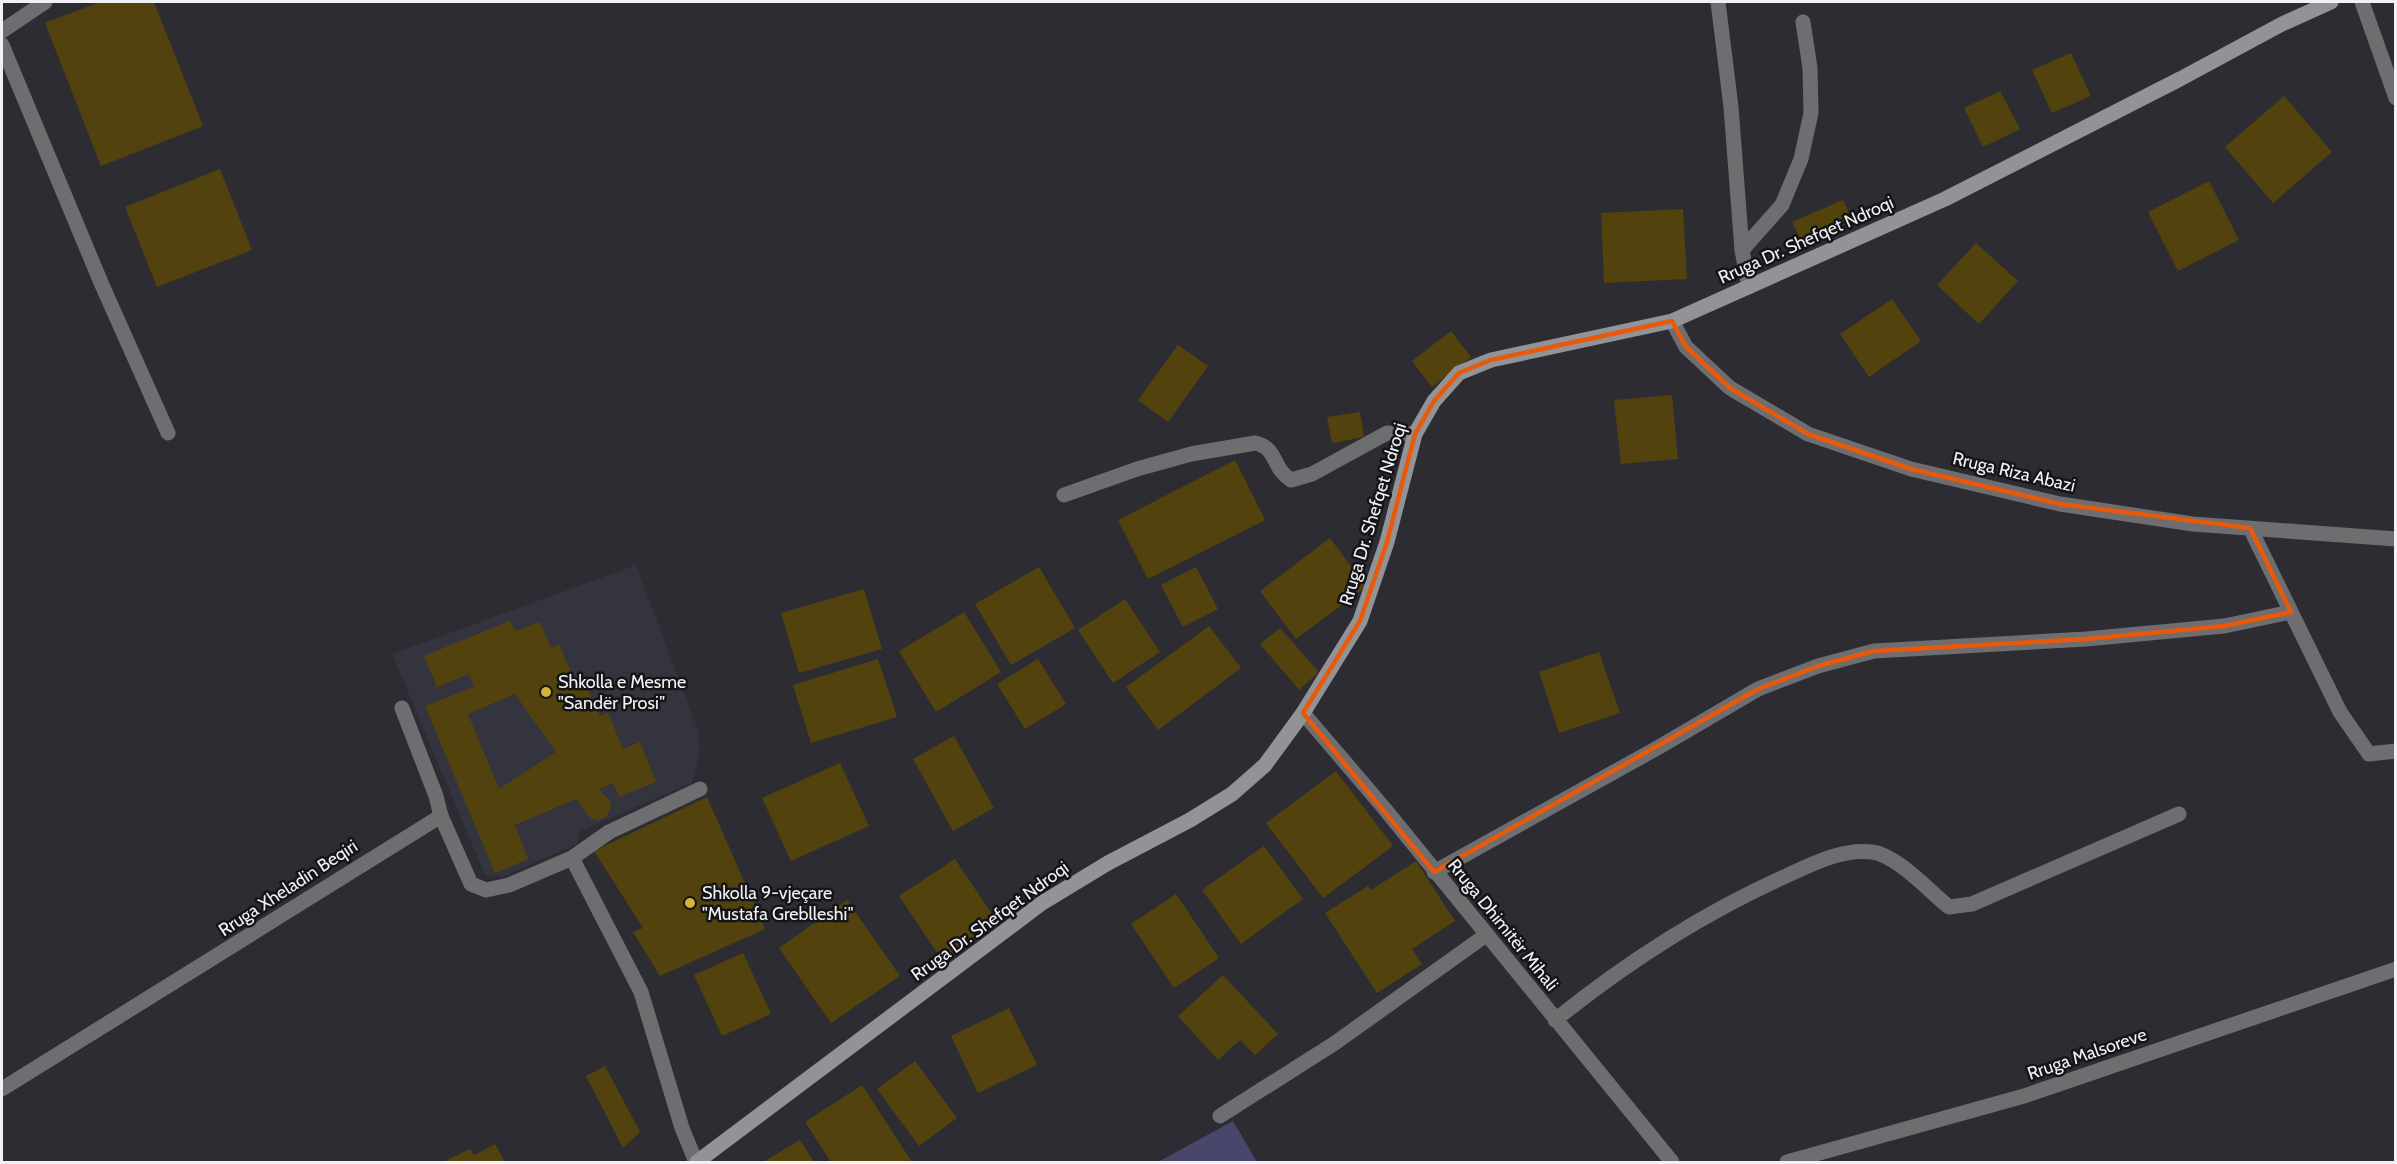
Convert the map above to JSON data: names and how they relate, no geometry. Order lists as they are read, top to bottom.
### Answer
{
  "streets": {
    "main road": ["Rruga Dr. Shefqet Ndroqi"],
    "street": [
      "Rruga Riza Abazi",
      "Rruga Xheladin Beqiri",
      "Rruga Dhimitër Mihali",
      "Rruga Malsoreve"
    ]
  },
  "crossings": [
    ["Rruga Dr. Shefqet Ndroqi", "Rruga Riza Abazi"],
    ["Rruga Dr. Shefqet Ndroqi", "Rruga Dhimitër Mihali"]
  ],
  "places": ["Shkolla e Mesme \"Sandër Prosi\"", "Shkolla 9-vjeçare \"Mustafa Greblleshi\""]
}
